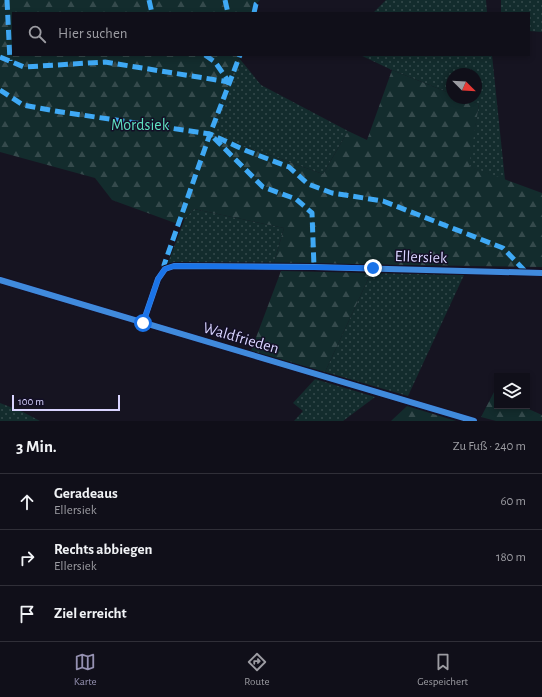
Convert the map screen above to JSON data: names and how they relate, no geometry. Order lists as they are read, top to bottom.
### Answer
{
  "streets": {
    "street": ["Ellersiek", "Waldfrieden"]
  },
  "crossings": [
    ["Ellersiek", "Waldfrieden"]
  ],
  "parks": ["Mordsiek"],
  "scale_bar": "100 m",
  "north": "bottom right",
  "page": {
    "search": "Hier suchen",
    "scale": "100 m",
    "heading": ["3 Min.", "Zu Fuß · 240 m"],
    "list": [
      ["Geradeaus", "Ellersiek", "60 m"],
      ["Rechts abbiegen", "Ellersiek", "180 m"],
      "Ziel erreicht"
    ],
    "nav": ["Karte", "Route", "Gespeichert"]
  }
}
